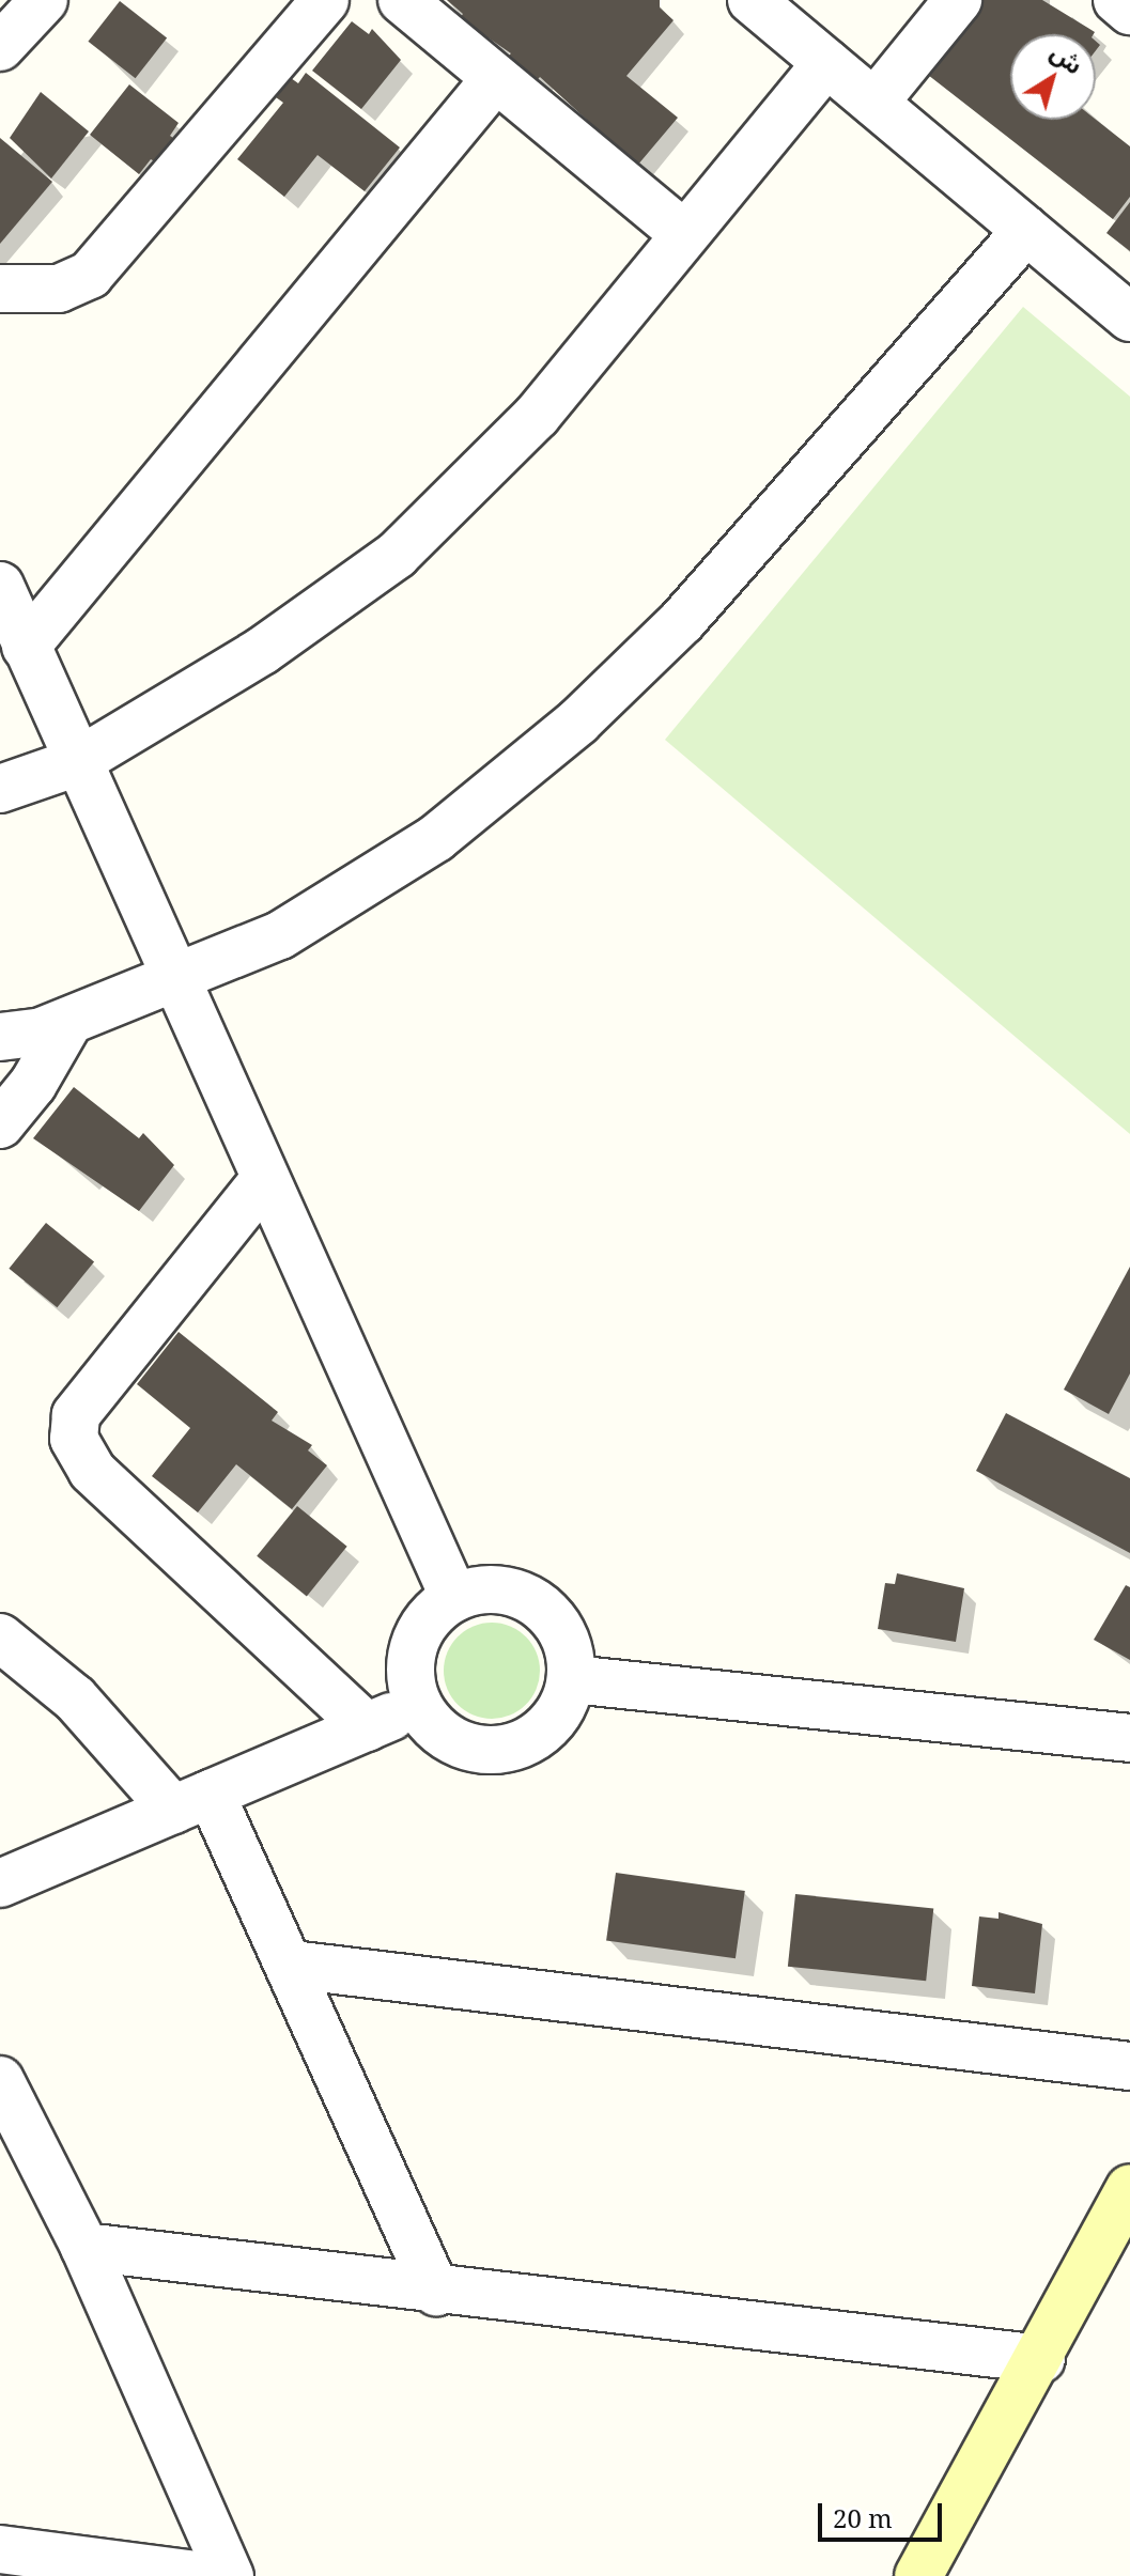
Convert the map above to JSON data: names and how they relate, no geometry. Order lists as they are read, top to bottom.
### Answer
{
  "scale_bar": "20 m",
  "north": "top right"
}
